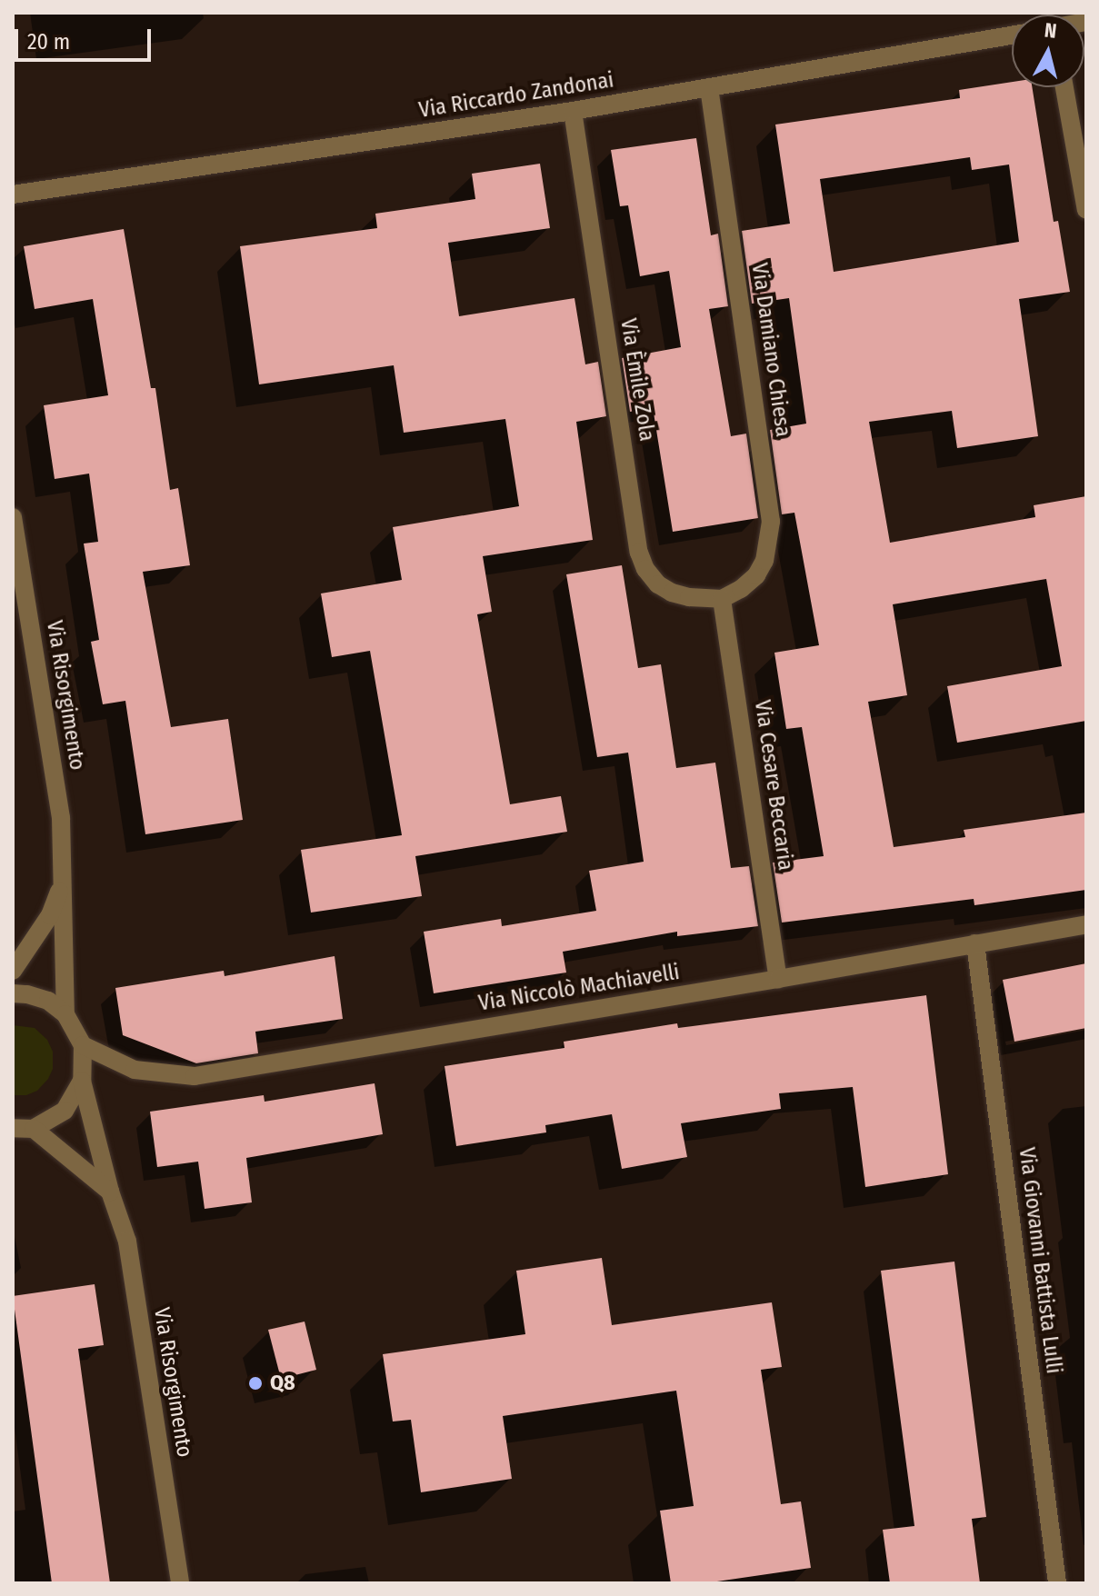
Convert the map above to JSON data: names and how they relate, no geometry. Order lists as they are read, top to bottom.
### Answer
{
  "streets": {
    "street": [
      "Via Riccardo Zandonai",
      "Via Damiano Chiesa",
      "Via Èmile Zola",
      "Via Risorgimento",
      "Via Cesare Beccaria",
      "Via Niccolò Machiavelli",
      "Via Giovanni Battista Lulli"
    ]
  },
  "crossings": [
    ["Via Riccardo Zandonai", "Via Damiano Chiesa"],
    ["Via Riccardo Zandonai", "Via Èmile Zola"],
    ["Via Damiano Chiesa", "Via Èmile Zola"],
    ["Via Damiano Chiesa", "Via Cesare Beccaria"],
    ["Via Èmile Zola", "Via Cesare Beccaria"],
    ["Via Cesare Beccaria", "Via Niccolò Machiavelli"],
    ["Via Niccolò Machiavelli", "Via Giovanni Battista Lulli"]
  ],
  "places": ["Q8"],
  "scale_bar": "20 m",
  "north": "top"
}
